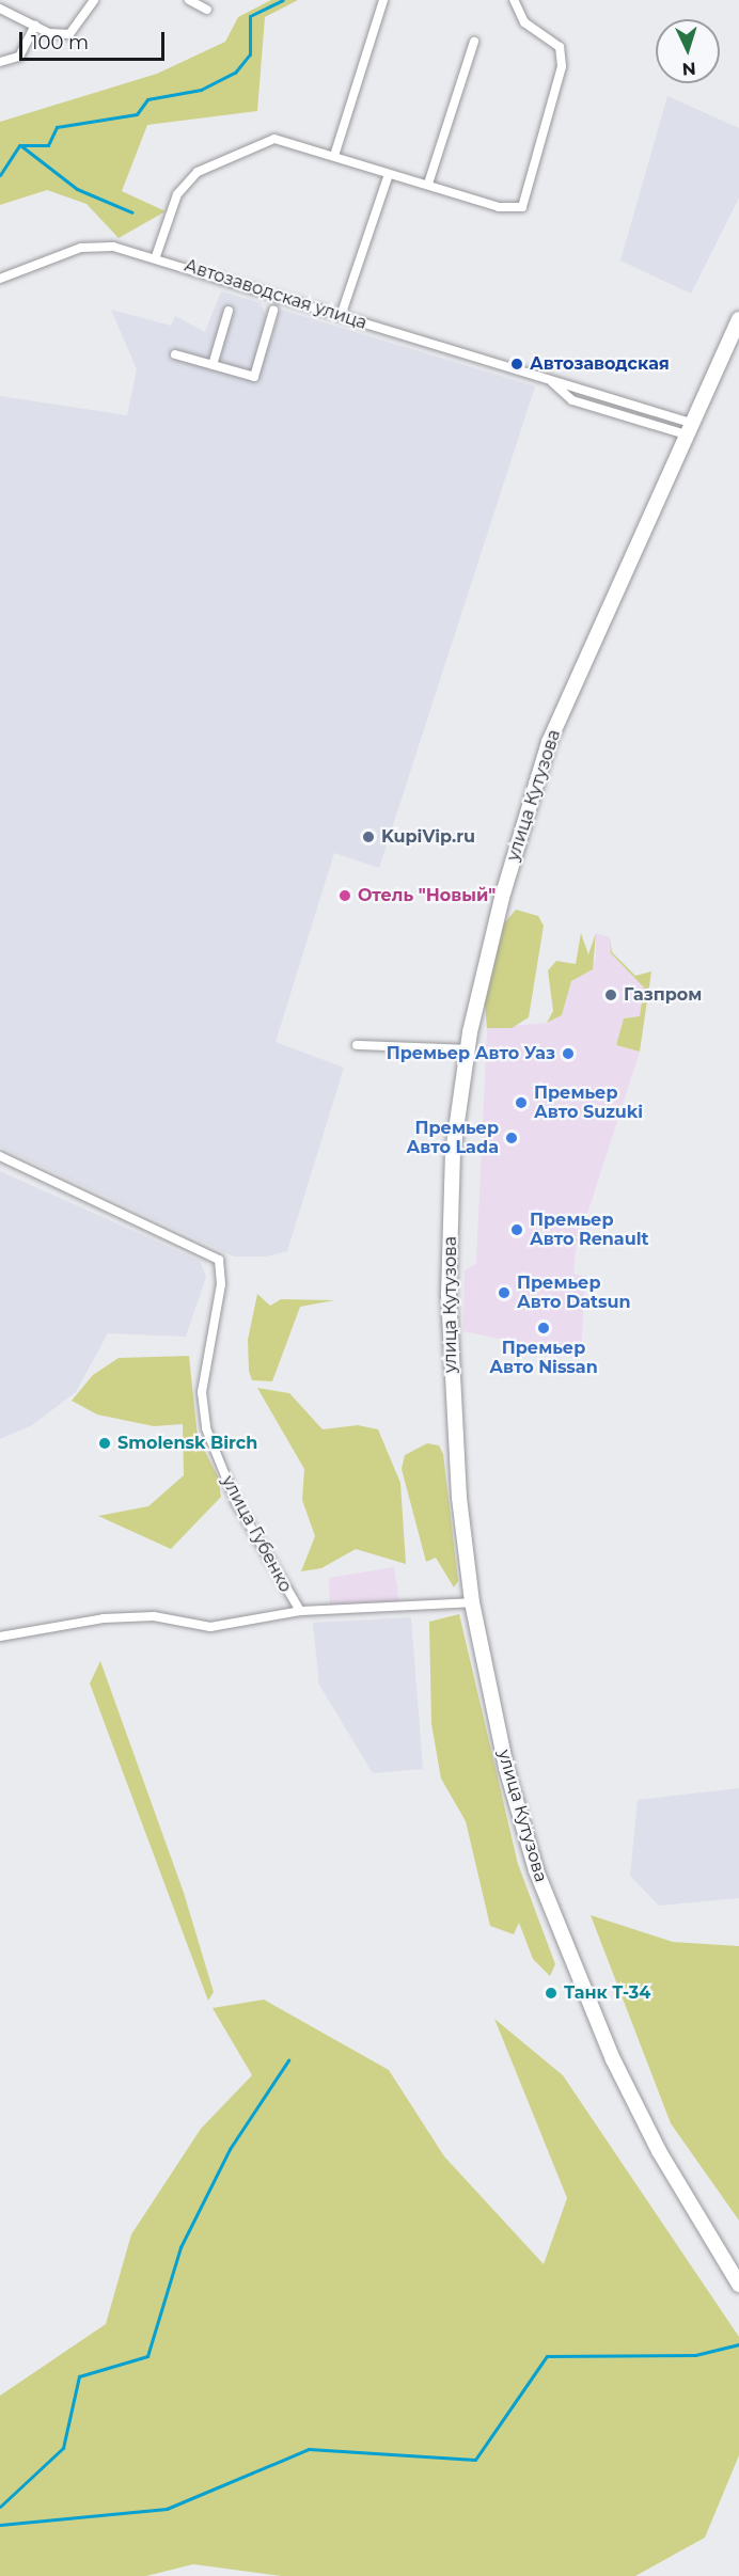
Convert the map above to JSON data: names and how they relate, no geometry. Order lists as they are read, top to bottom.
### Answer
{
  "streets": {
    "main road": ["улица Кутузова"],
    "street": ["Автозаводская улица", "улица Губенко"]
  },
  "crossings": [
    ["Автозаводская улица", "улица Кутузова"],
    ["улица Кутузова", "улица Губенко"]
  ],
  "places": [
    "Автозаводская",
    "KupiVip.ru",
    "Отель \"Новый\"",
    "Газпром",
    "Премьер Авто Уаз",
    "Премьер Авто Suzuki",
    "Премьер Авто Lada",
    "Премьер Авто Renault",
    "Премьер Авто Datsun",
    "Премьер Авто Nissan",
    "Smolensk Birch",
    "Танк Т-34"
  ],
  "scale_bar": "100 m",
  "north": "bottom"
}
